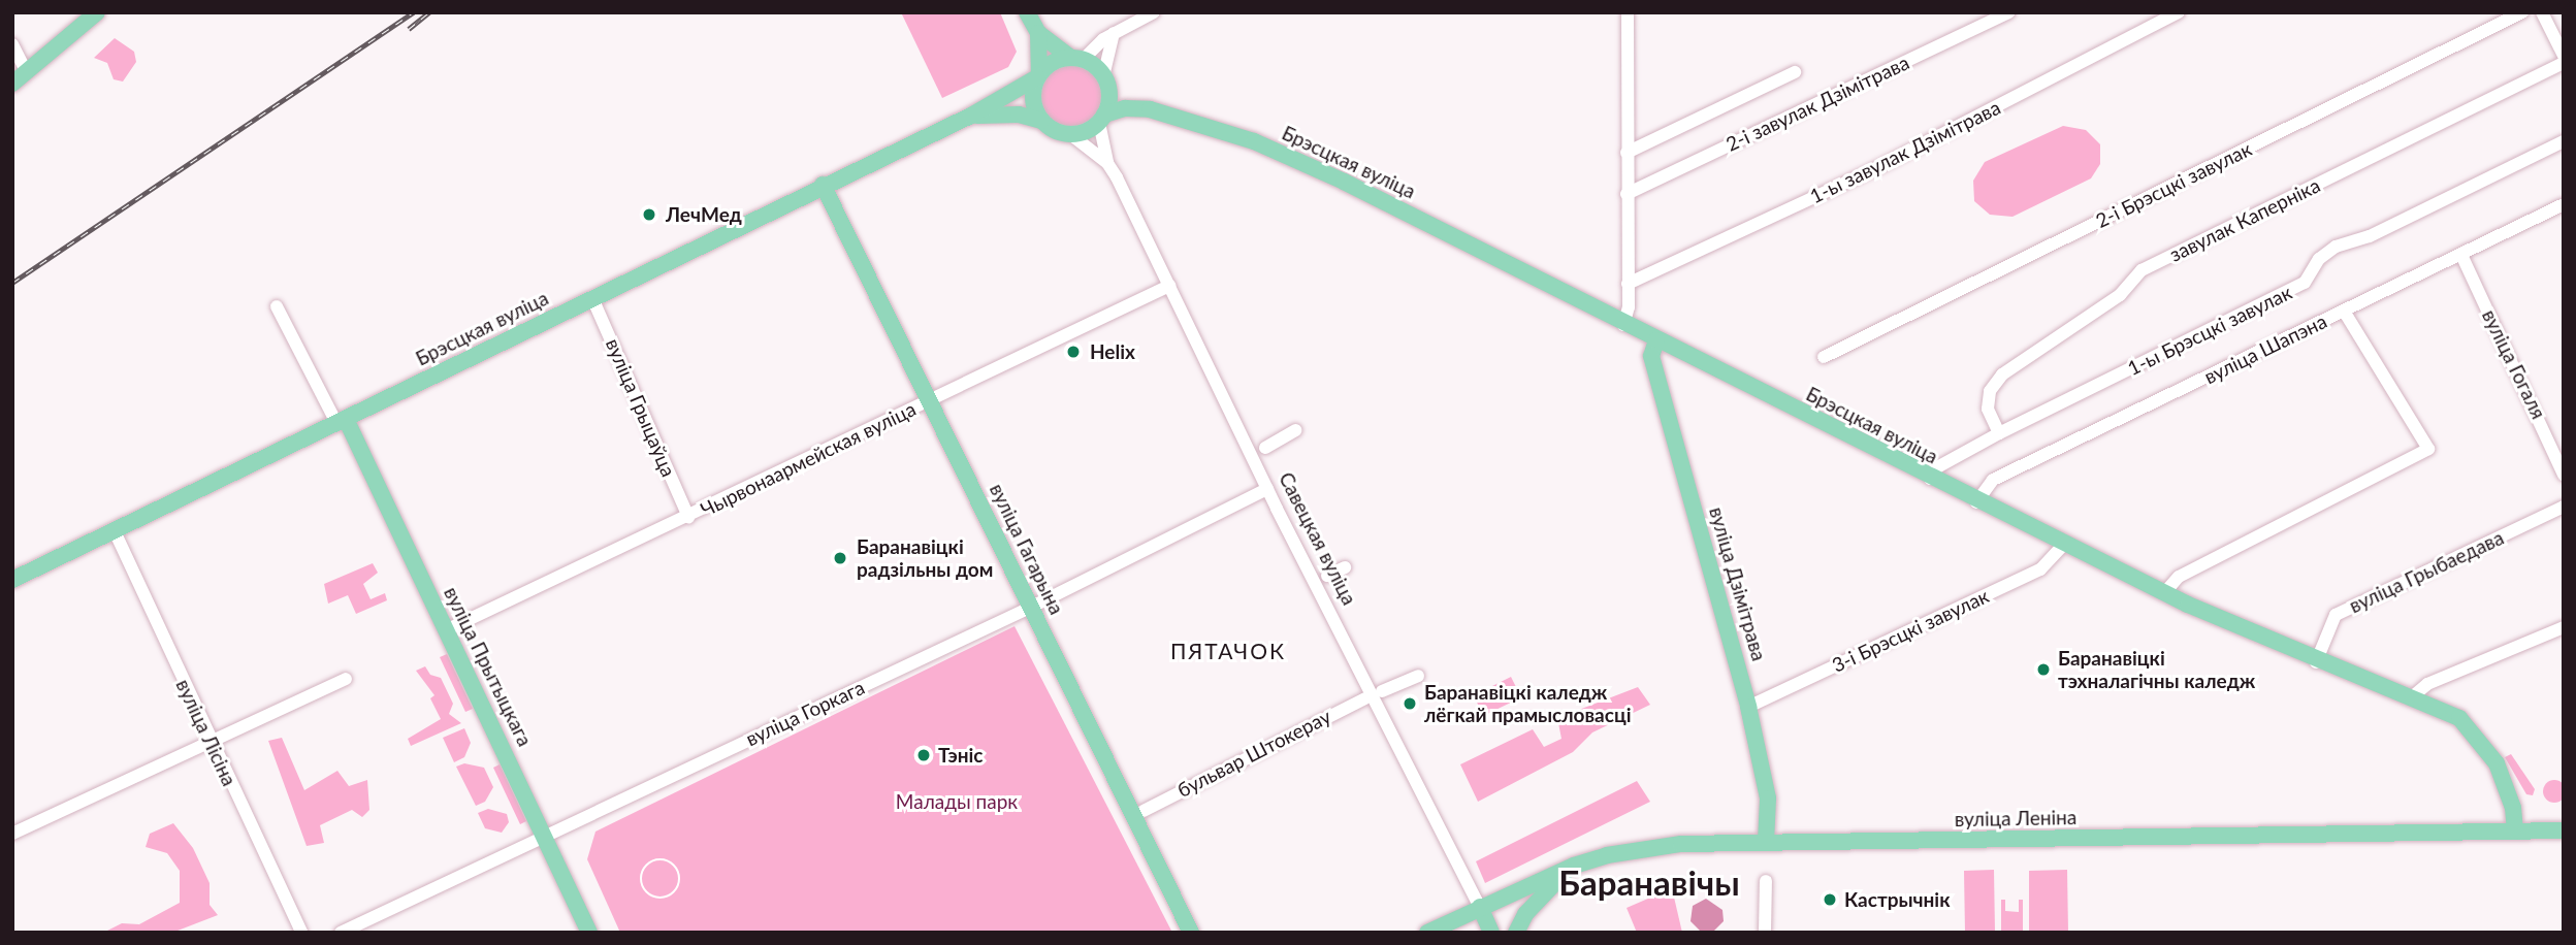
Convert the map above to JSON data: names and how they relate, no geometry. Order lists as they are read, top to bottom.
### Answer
{
  "streets": {
    "main road": [
      "Брэсцкая вуліца",
      "Савецкая вуліца",
      "вуліца Гагарына",
      "вуліца Дзімітрава",
      "вуліца Прытыцкага",
      "вуліца Леніна"
    ],
    "street": [
      "2-і завулак Дзімітрава",
      "1-ы завулак Дзімітрава",
      "2-і Брэсцкі завулак",
      "завулак Каперніка",
      "1-ы Брэсцкі завулак",
      "вуліца Шапэна",
      "вуліца Гогаля",
      "вуліца Грыцаўца",
      "Чырвонаармейская вуліца",
      "вуліца Грыбаедава",
      "3-і Брэсцкі завулак",
      "вуліца Горкага",
      "вуліца Лісіна",
      "бульвар Штокерау"
    ]
  },
  "crossings": [
    ["Брэсцкая вуліца", "1-ы Брэсцкі завулак"],
    ["Брэсцкая вуліца", "вуліца Шапэна"],
    ["Брэсцкая вуліца", "вуліца Грыцаўца"],
    ["Брэсцкая вуліца", "Савецкая вуліца"],
    ["Брэсцкая вуліца", "вуліца Гагарына"],
    ["Брэсцкая вуліца", "вуліца Грыбаедава"],
    ["Брэсцкая вуліца", "вуліца Дзімітрава"],
    ["Брэсцкая вуліца", "3-і Брэсцкі завулак"],
    ["Брэсцкая вуліца", "вуліца Прытыцкага"],
    ["Брэсцкая вуліца", "вуліца Лісіна"],
    ["Брэсцкая вуліца", "вуліца Леніна"],
    ["завулак Каперніка", "1-ы Брэсцкі завулак"],
    ["вуліца Шапэна", "вуліца Гогаля"],
    ["вуліца Грыцаўца", "Чырвонаармейская вуліца"],
    ["Чырвонаармейская вуліца", "Савецкая вуліца"],
    ["Чырвонаармейская вуліца", "вуліца Гагарына"],
    ["Чырвонаармейская вуліца", "вуліца Прытыцкага"],
    ["Савецкая вуліца", "вуліца Горкага"],
    ["Савецкая вуліца", "вуліца Леніна"],
    ["вуліца Гагарына", "вуліца Горкага"],
    ["вуліца Дзімітрава", "3-і Брэсцкі завулак"],
    ["вуліца Дзімітрава", "вуліца Леніна"],
    ["вуліца Прытыцкага", "вуліца Горкага"]
  ],
  "districts": ["ПЯТАЧОК", "Баранавічы"],
  "parks": ["Малады парк"],
  "places": [
    "ЛечМед",
    "Helix",
    "Баранавіцкі радзільны дом",
    "Баранавіцкі тэхналагічны каледж",
    "Баранавіцкі каледж лёгкай прамысловасці",
    "Тэніс",
    "Кастрычнік"
  ]
}
